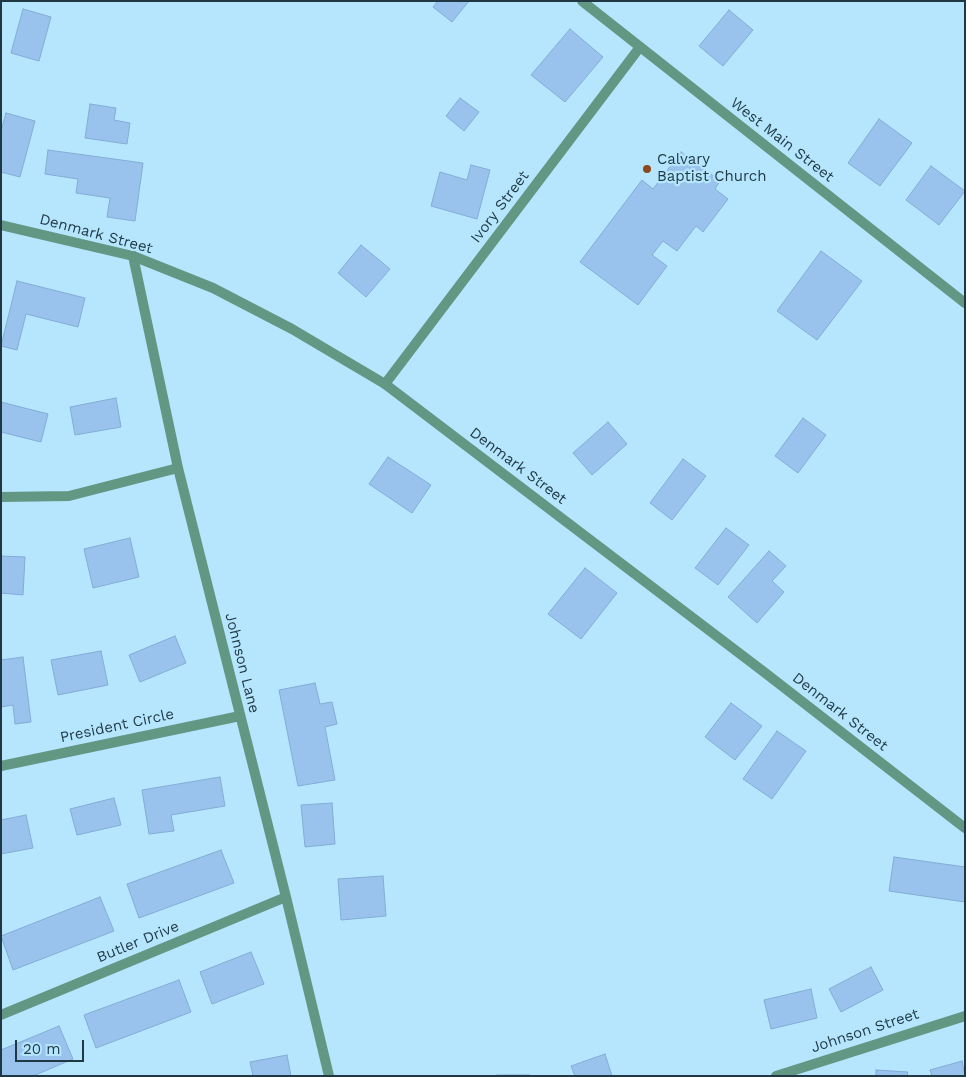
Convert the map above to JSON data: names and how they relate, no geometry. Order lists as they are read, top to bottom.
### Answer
{
  "streets": {
    "street": [
      "West Main Street",
      "Ivory Street",
      "Denmark Street",
      "Johnson Lane",
      "President Circle",
      "Butler Drive",
      "Johnson Street"
    ]
  },
  "crossings": [
    ["West Main Street", "Ivory Street"],
    ["Ivory Street", "Denmark Street"],
    ["Denmark Street", "Johnson Lane"],
    ["Johnson Lane", "President Circle"],
    ["Johnson Lane", "Butler Drive"]
  ],
  "places": ["Calvary Baptist Church"],
  "scale_bar": "20 m"
}
